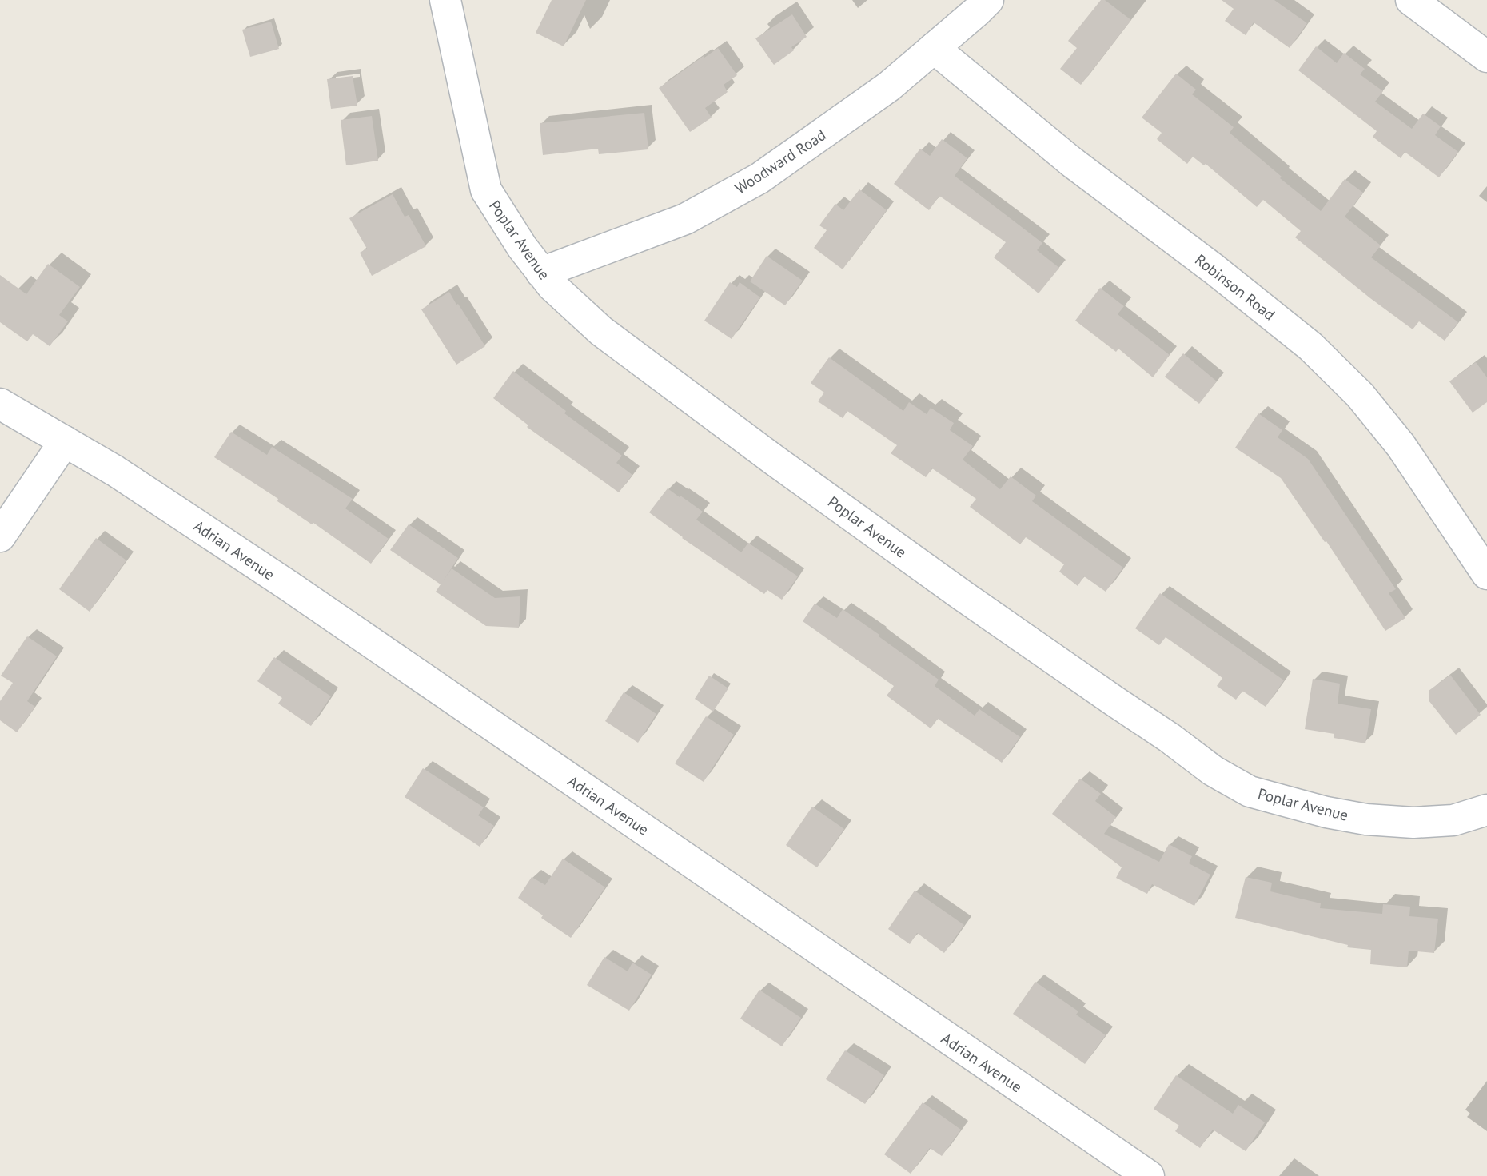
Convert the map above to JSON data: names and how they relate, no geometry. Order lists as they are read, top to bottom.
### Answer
{
  "streets": {
    "street": [
      "Woodward Road",
      "Poplar Avenue",
      "Robinson Road",
      "Adrian Avenue"
    ]
  },
  "crossings": [
    ["Woodward Road", "Poplar Avenue"],
    ["Woodward Road", "Robinson Road"]
  ]
}
